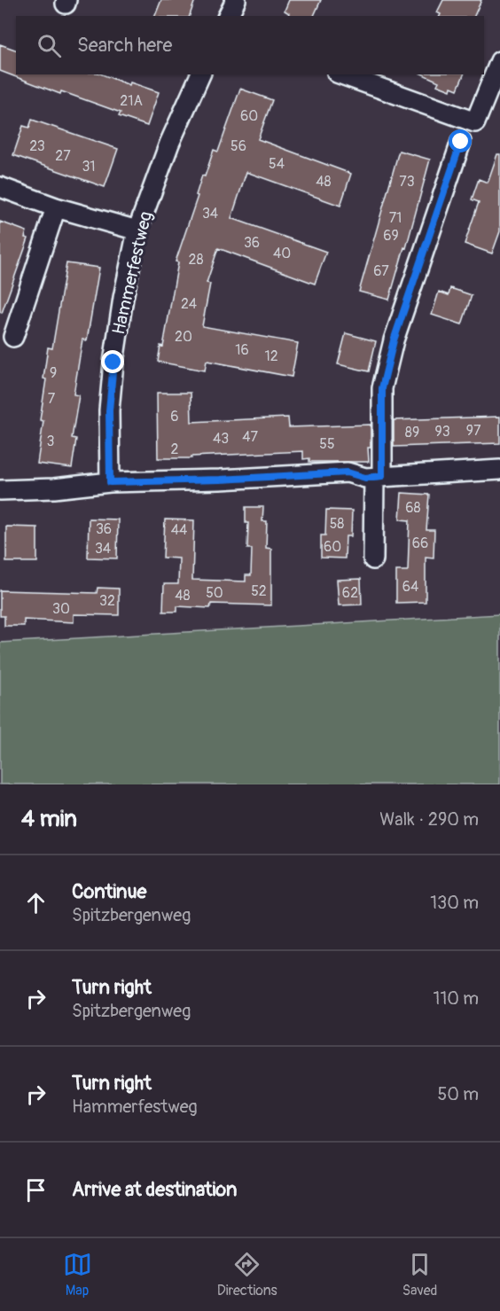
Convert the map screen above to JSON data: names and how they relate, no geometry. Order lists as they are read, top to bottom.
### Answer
{
  "streets": {
    "street": ["Hammerfestweg"]
  },
  "house_numbers": [
    "21A",
    "60",
    "23",
    "56",
    "27",
    "54",
    "31",
    "48",
    "73",
    "34",
    "71",
    "69",
    "36",
    "40",
    "28",
    "67",
    "24",
    "20",
    "16",
    "12",
    "9",
    "7",
    "6",
    "97",
    "93",
    "89",
    "47",
    "43",
    "3",
    "55",
    "2",
    "68",
    "58",
    "36",
    "44",
    "66",
    "60",
    "34",
    "64",
    "52",
    "50",
    "62",
    "48",
    "32",
    "30"
  ],
  "page": {
    "search": "Search here",
    "heading": ["4 min", "Walk · 290 m"],
    "list": [
      ["Continue", "Spitzbergenweg", "130 m"],
      ["Turn right", "Spitzbergenweg", "110 m"],
      ["Turn right", "Hammerfestweg", "50 m"],
      "Arrive at destination"
    ],
    "nav": ["Map", "Directions", "Saved"]
  }
}
